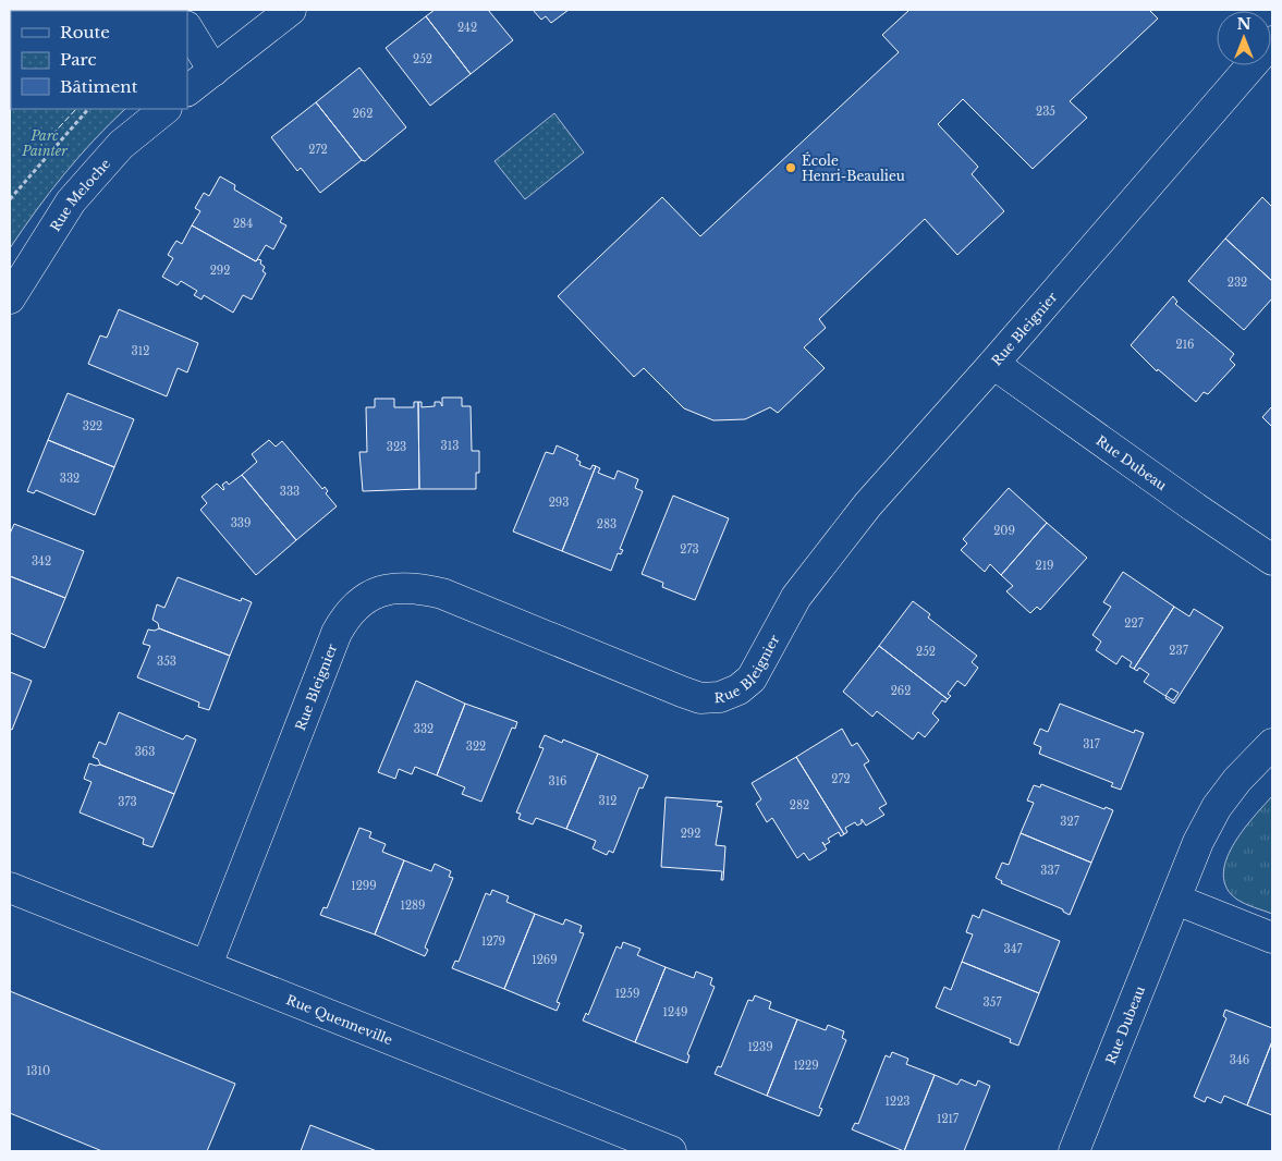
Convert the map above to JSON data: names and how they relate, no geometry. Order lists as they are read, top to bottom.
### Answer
{
  "streets": {
    "street": [
      "Rue Meloche",
      "Rue Bleignier",
      "Rue Dubeau",
      "Rue Quenneville"
    ]
  },
  "crossings": [
    ["Rue Bleignier", "Rue Dubeau"],
    ["Rue Bleignier", "Rue Quenneville"]
  ],
  "parks": ["Parc Painter"],
  "places": ["École Henri-Beaulieu"],
  "house_numbers": [
    "242",
    "252",
    "235",
    "262",
    "272",
    "284",
    "292",
    "232",
    "216",
    "312",
    "322",
    "313",
    "323",
    "332",
    "333",
    "293",
    "339",
    "283",
    "209",
    "273",
    "342",
    "219",
    "227",
    "237",
    "252",
    "353",
    "262",
    "332",
    "317",
    "322",
    "363",
    "272",
    "316",
    "312",
    "373",
    "282",
    "327",
    "292",
    "337",
    "1299",
    "1289",
    "1279",
    "347",
    "1269",
    "1259",
    "357",
    "1249",
    "1239",
    "346",
    "1229",
    "1310",
    "1223",
    "1217"
  ],
  "legend": ["Route", "Parc", "Bâtiment"],
  "north": "top"
}
